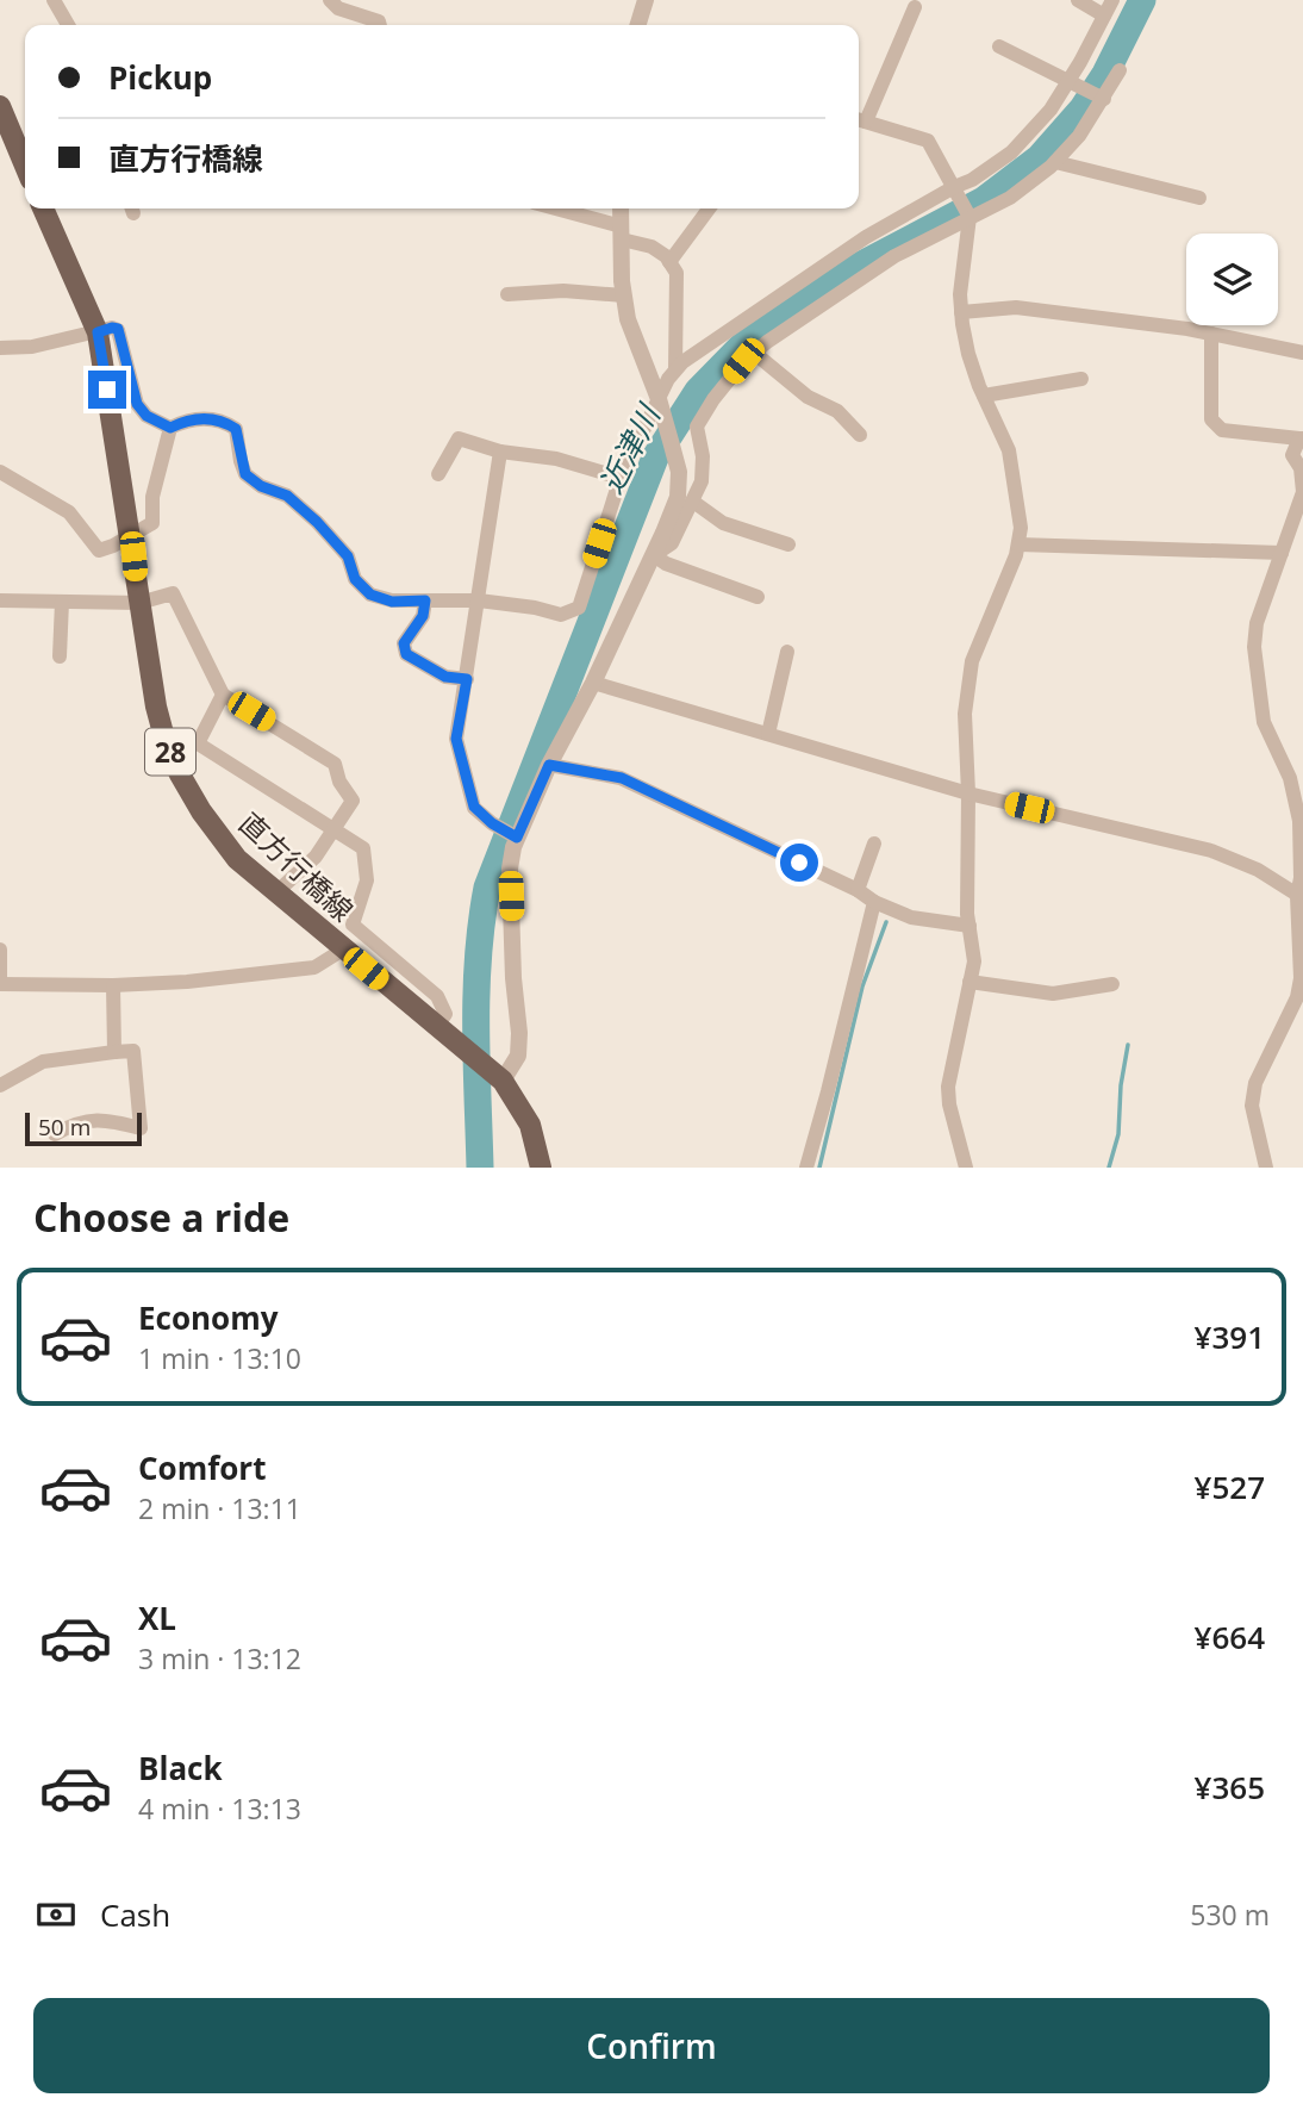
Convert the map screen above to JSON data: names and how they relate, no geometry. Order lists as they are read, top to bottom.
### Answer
{
  "streets": {
    "main road": ["28", "直方行橋線"]
  },
  "water": ["近津川"],
  "scale_bar": "50 m",
  "page": {
    "banner": ["Pickup", "直方行橋線"],
    "scale": "50 m",
    "heading": "Choose a ride",
    "list": [
      {
        "name": "Economy",
        "note": "1 min · 13:10",
        "value": "¥391"
      },
      {
        "name": "Comfort",
        "note": "2 min · 13:11",
        "value": "¥527"
      },
      {
        "name": "XL",
        "note": "3 min · 13:12",
        "value": "¥664"
      },
      {
        "name": "Black",
        "note": "4 min · 13:13",
        "value": "¥365"
      }
    ],
    "pay": ["Cash", "530 m"],
    "buttons": "Confirm"
  }
}
